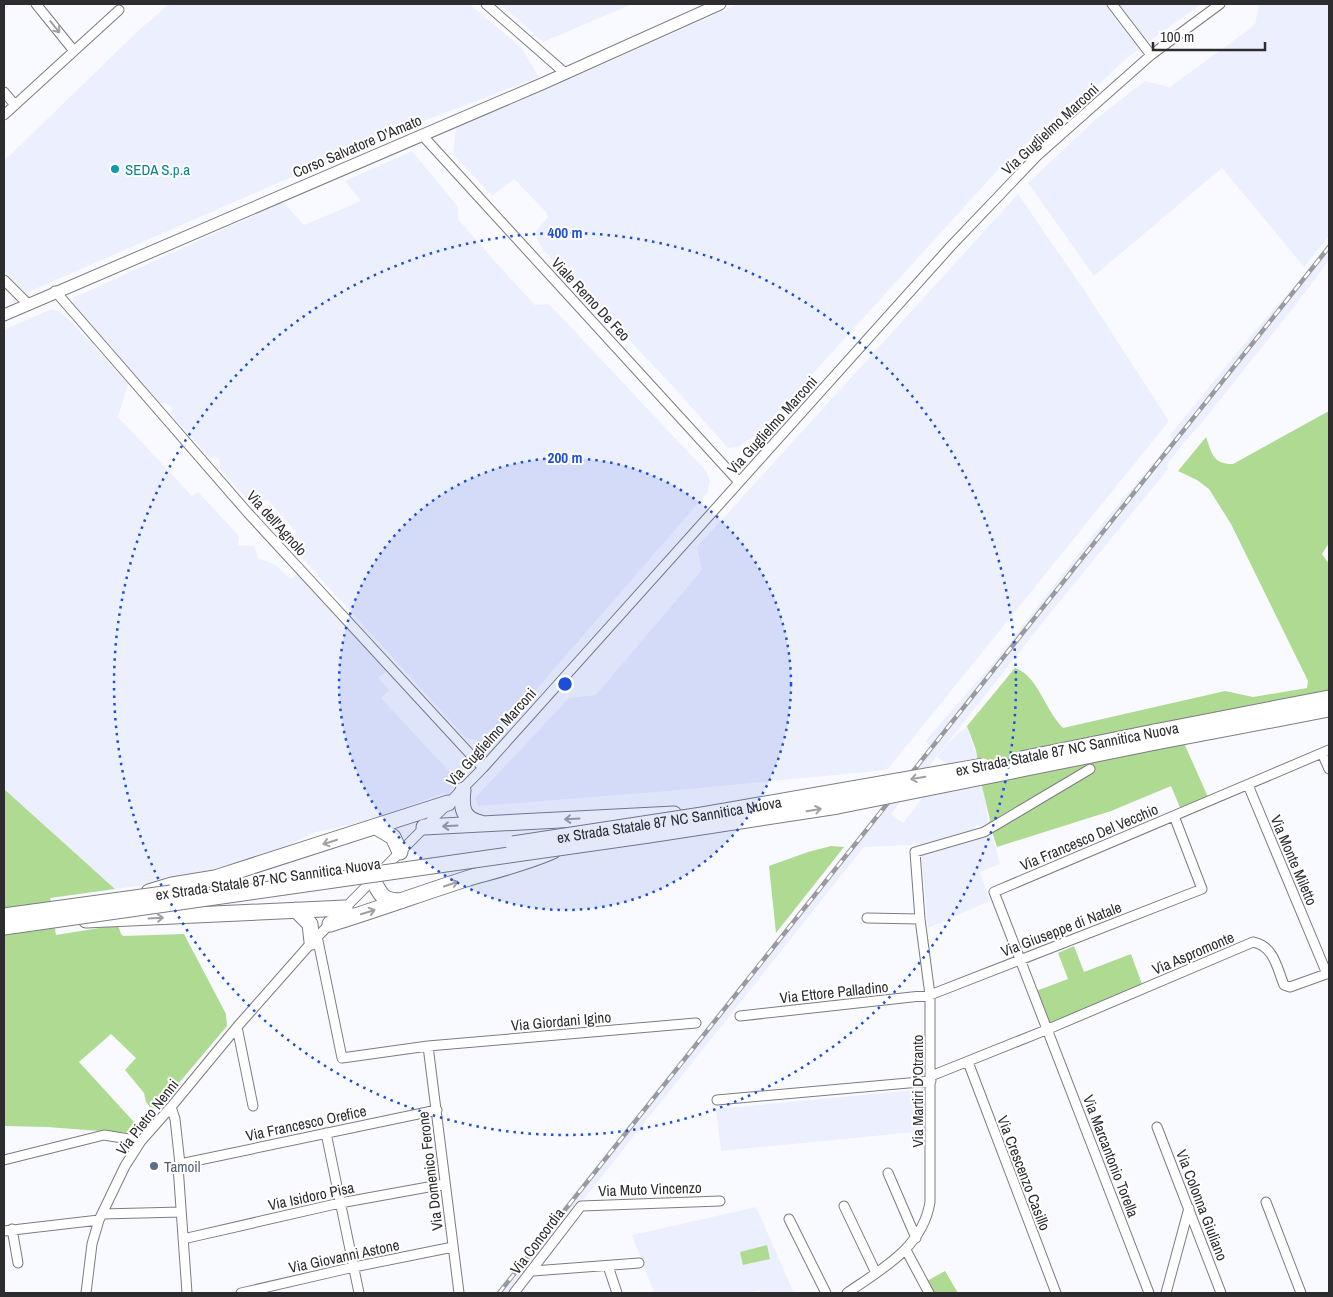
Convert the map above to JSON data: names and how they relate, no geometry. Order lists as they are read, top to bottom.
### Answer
{
  "streets": {
    "highway": ["ex Strada Statale 87 NC Sannitica Nuova"],
    "street": [
      "Via Guglielmo Marconi",
      "Corso Salvatore D'Amato",
      "Viale Remo De Feo",
      "Via dell'Agnolo",
      "Via Francesco Del Vecchio",
      "Via Monte Miletto",
      "Via Giuseppe di Natale",
      "Via Aspromonte",
      "Via Ettore Palladino",
      "Via Giordani Igino",
      "Via Martiri D'Otranto",
      "Via Pietro Nenni",
      "Via Francesco Orefice",
      "Via Marcantonio Torella",
      "Via Domenico Ferone",
      "Via Crescenzo Casillo",
      "Via Muto Vincenzo",
      "Via Isidoro Pisa",
      "Via Colonna Giuliano",
      "Via Concordia",
      "Via Giovanni Astone"
    ]
  },
  "crossings": [
    ["Via Guglielmo Marconi", "Viale Remo De Feo"],
    ["Via Guglielmo Marconi", "Via dell'Agnolo"],
    ["Via Guglielmo Marconi", "Via Pietro Nenni"],
    ["Corso Salvatore D'Amato", "Viale Remo De Feo"],
    ["Corso Salvatore D'Amato", "Via dell'Agnolo"],
    ["Via Francesco Del Vecchio", "Via Monte Miletto"],
    ["Via Francesco Del Vecchio", "Via Giuseppe di Natale"],
    ["Via Francesco Del Vecchio", "Via Aspromonte"],
    ["Via Francesco Del Vecchio", "Via Marcantonio Torella"],
    ["Via Monte Miletto", "Via Aspromonte"],
    ["Via Giuseppe di Natale", "Via Ettore Palladino"],
    ["Via Giuseppe di Natale", "Via Martiri D'Otranto"],
    ["Via Aspromonte", "Via Marcantonio Torella"],
    ["Via Ettore Palladino", "Via Martiri D'Otranto"],
    ["Via Giordani Igino", "Via Pietro Nenni"],
    ["Via Giordani Igino", "Via Domenico Ferone"],
    ["Via Francesco Orefice", "Via Domenico Ferone"],
    ["Via Domenico Ferone", "Via Isidoro Pisa"],
    ["Via Domenico Ferone", "Via Giovanni Astone"],
    ["Via Muto Vincenzo", "Via Concordia"]
  ],
  "places": ["SEDA S.p.a", "Tamoil"],
  "scale_bar": "100 m",
  "rings": ["400 m", "200 m"]
}
